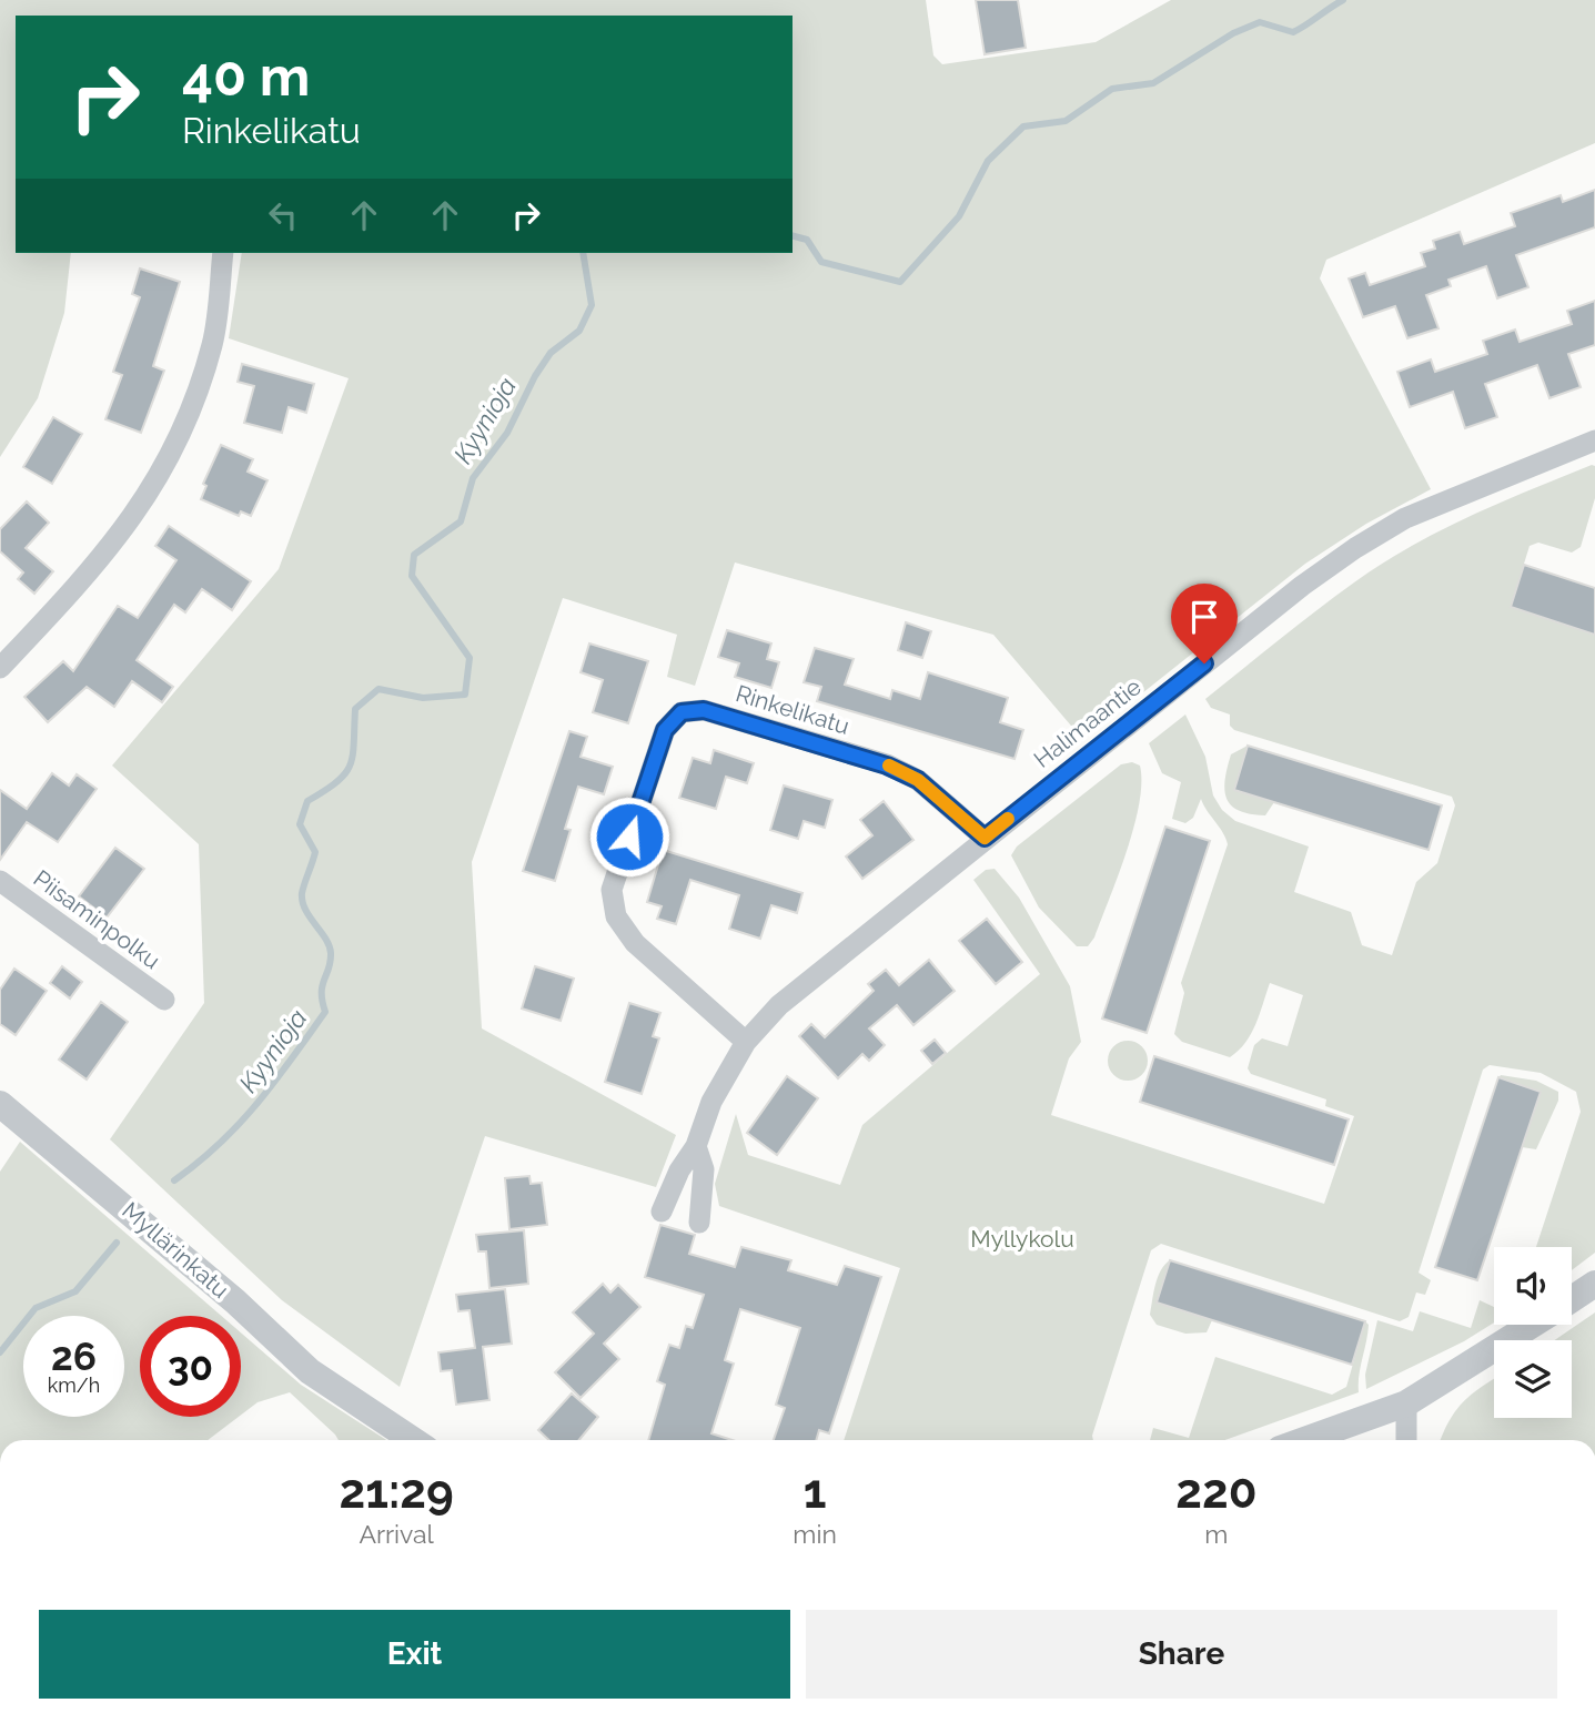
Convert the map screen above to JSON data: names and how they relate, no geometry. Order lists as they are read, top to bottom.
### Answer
{
  "streets": {
    "street": [
      "Rinkelikatu",
      "Halimaantie",
      "Piisaminpolku",
      "Myllärinkatu"
    ]
  },
  "crossings": [
    ["Rinkelikatu", "Halimaantie"]
  ],
  "water": ["Kyynioja"],
  "parks": ["Myllykolu"],
  "page": {
    "turn": ["40 m", "Rinkelikatu"],
    "speed": "26 km/h",
    "limit": "30",
    "eta": [
      "21:29",
      "Arrival",
      "1",
      "min",
      "220",
      "m"
    ],
    "buttons": ["Exit", "Share"]
  }
}
